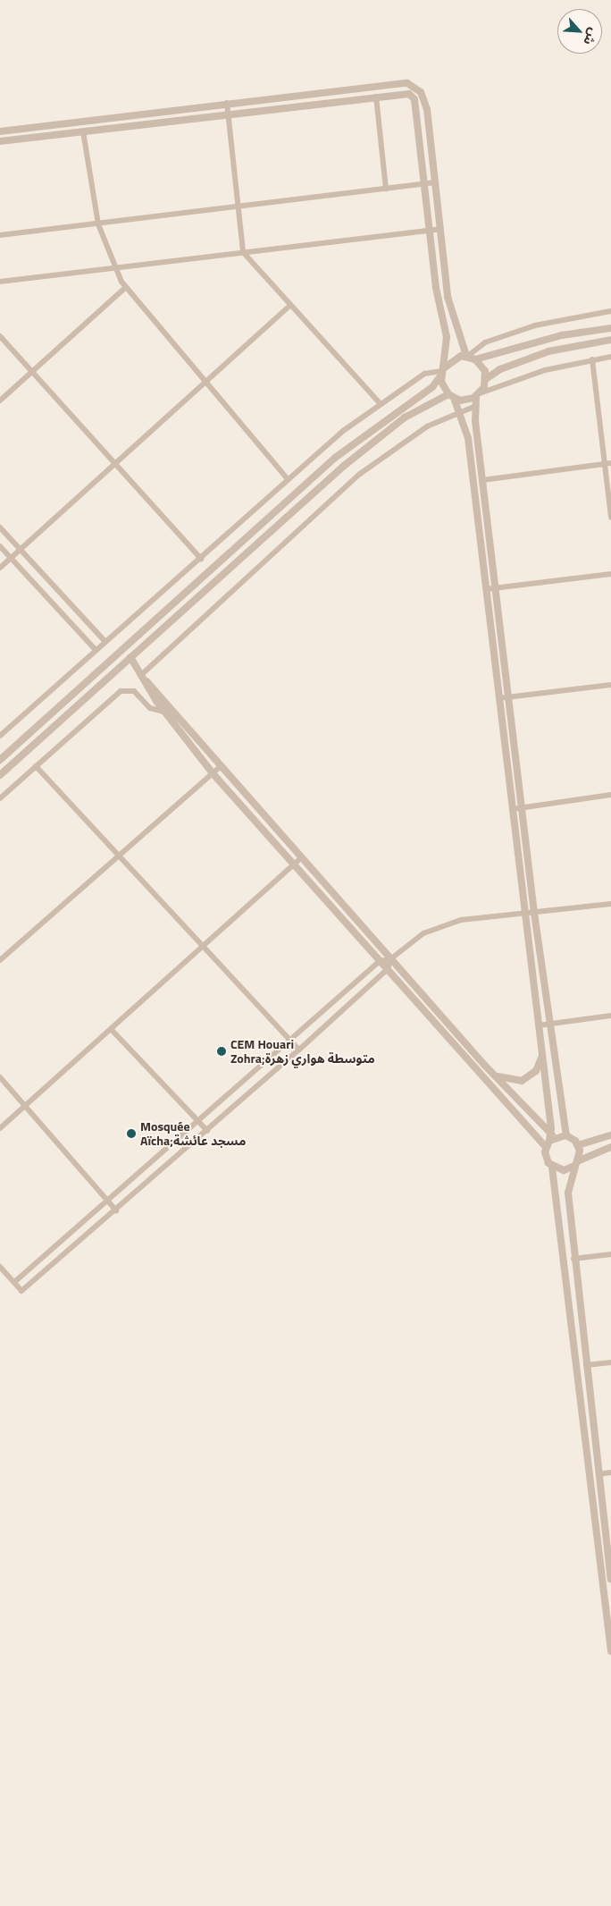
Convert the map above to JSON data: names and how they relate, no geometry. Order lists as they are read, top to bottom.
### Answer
{
  "places": ["CEM Houari Zohra;متوسطة هواري زهرة", "Mosquée Aïcha;مسجد عائشة"],
  "north": "bottom right"
}
